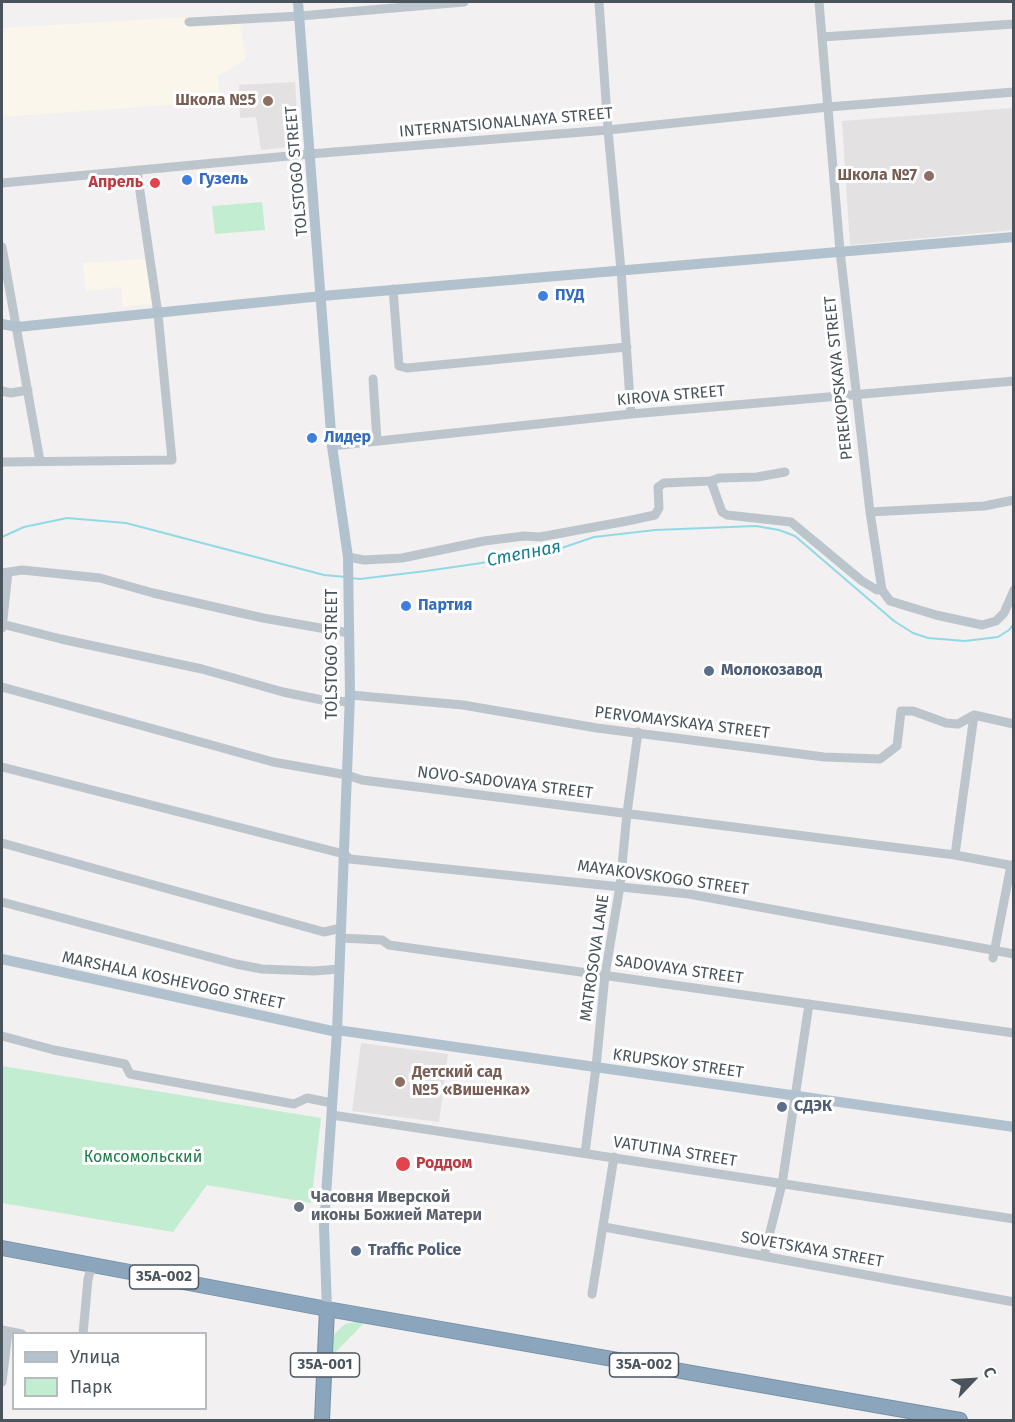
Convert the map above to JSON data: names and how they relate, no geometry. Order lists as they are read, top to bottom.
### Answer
{
  "streets": {
    "highway": ["35А-002", "35А-001"],
    "main road": ["TOLSTOGO STREET", "MARSHALA KOSHEVOGO STREET", "KRUPSKOY STREET"],
    "street": [
      "INTERNATSIONALNAYA STREET",
      "PEREKOPSKAYA STREET",
      "KIROVA STREET",
      "PERVOMAYSKAYA STREET",
      "NOVO-SADOVAYA STREET",
      "MAYAKOVSKOGO STREET",
      "MATROSOVA LANE",
      "SADOVAYA STREET",
      "VATUTINA STREET",
      "SOVETSKAYA STREET"
    ]
  },
  "crossings": [
    ["INTERNATSIONALNAYA STREET", "TOLSTOGO STREET"],
    ["INTERNATSIONALNAYA STREET", "PEREKOPSKAYA STREET"],
    ["TOLSTOGO STREET", "KIROVA STREET"],
    ["TOLSTOGO STREET", "PERVOMAYSKAYA STREET"],
    ["TOLSTOGO STREET", "NOVO-SADOVAYA STREET"],
    ["TOLSTOGO STREET", "MAYAKOVSKOGO STREET"],
    ["TOLSTOGO STREET", "SADOVAYA STREET"],
    ["TOLSTOGO STREET", "MARSHALA KOSHEVOGO STREET"],
    ["TOLSTOGO STREET", "KRUPSKOY STREET"],
    ["TOLSTOGO STREET", "VATUTINA STREET"],
    ["TOLSTOGO STREET", "35А-002"],
    ["TOLSTOGO STREET", "35А-001"],
    ["PEREKOPSKAYA STREET", "KIROVA STREET"],
    ["PERVOMAYSKAYA STREET", "MATROSOVA LANE"],
    ["NOVO-SADOVAYA STREET", "MATROSOVA LANE"],
    ["MAYAKOVSKOGO STREET", "MATROSOVA LANE"],
    ["MATROSOVA LANE", "SADOVAYA STREET"],
    ["MATROSOVA LANE", "KRUPSKOY STREET"],
    ["MATROSOVA LANE", "VATUTINA STREET"],
    ["MARSHALA KOSHEVOGO STREET", "KRUPSKOY STREET"],
    ["35А-002", "35А-001"]
  ],
  "water": ["Степная"],
  "parks": ["Комсомольский"],
  "places": [
    "Школа №5",
    "Школа №7",
    "Гузель",
    "Апрель",
    "ПУД",
    "Лидер",
    "Партия",
    "Молокозавод",
    "Детский сад №5 «Вишенка»",
    "СДЭК",
    "Роддом",
    "Часовня Иверской иконы Божией Матери",
    "Traffic Police"
  ],
  "legend": ["Улица", "Парк"],
  "north": "top right"
}
